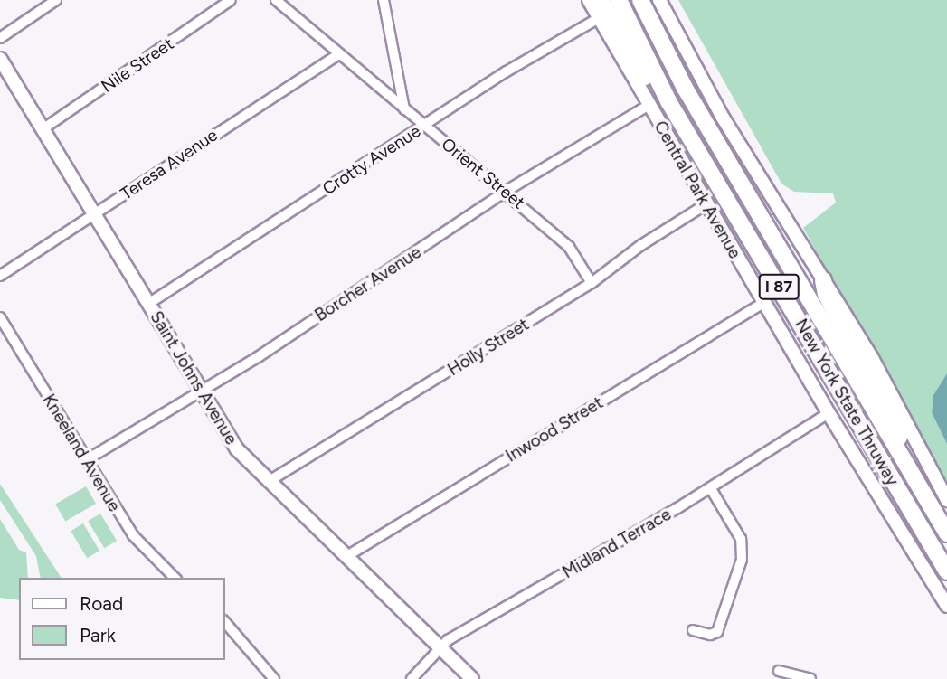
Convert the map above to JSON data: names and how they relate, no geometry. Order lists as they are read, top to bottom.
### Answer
{
  "streets": {
    "highway": ["I 87", "New York State Thruway"],
    "main road": ["Central Park Avenue", "Saint Johns Avenue"],
    "street": [
      "Nile Street",
      "Crotty Avenue",
      "Teresa Avenue",
      "Orient Street",
      "Borcher Avenue",
      "Holly Street",
      "Inwood Street",
      "Kneeland Avenue",
      "Midland Terrace"
    ]
  },
  "crossings": [
    ["Nile Street", "Saint Johns Avenue"],
    ["Crotty Avenue", "Orient Street"],
    ["Crotty Avenue", "Central Park Avenue"],
    ["Crotty Avenue", "Saint Johns Avenue"],
    ["Teresa Avenue", "Orient Street"],
    ["Teresa Avenue", "Saint Johns Avenue"],
    ["Orient Street", "Borcher Avenue"],
    ["Orient Street", "Holly Street"],
    ["Central Park Avenue", "Borcher Avenue"],
    ["Central Park Avenue", "Holly Street"],
    ["Central Park Avenue", "Inwood Street"],
    ["Central Park Avenue", "Midland Terrace"],
    ["Borcher Avenue", "Saint Johns Avenue"],
    ["Borcher Avenue", "Kneeland Avenue"],
    ["Holly Street", "Saint Johns Avenue"],
    ["Saint Johns Avenue", "Inwood Street"],
    ["Saint Johns Avenue", "Midland Terrace"]
  ],
  "legend": ["Road", "Park"]
}
